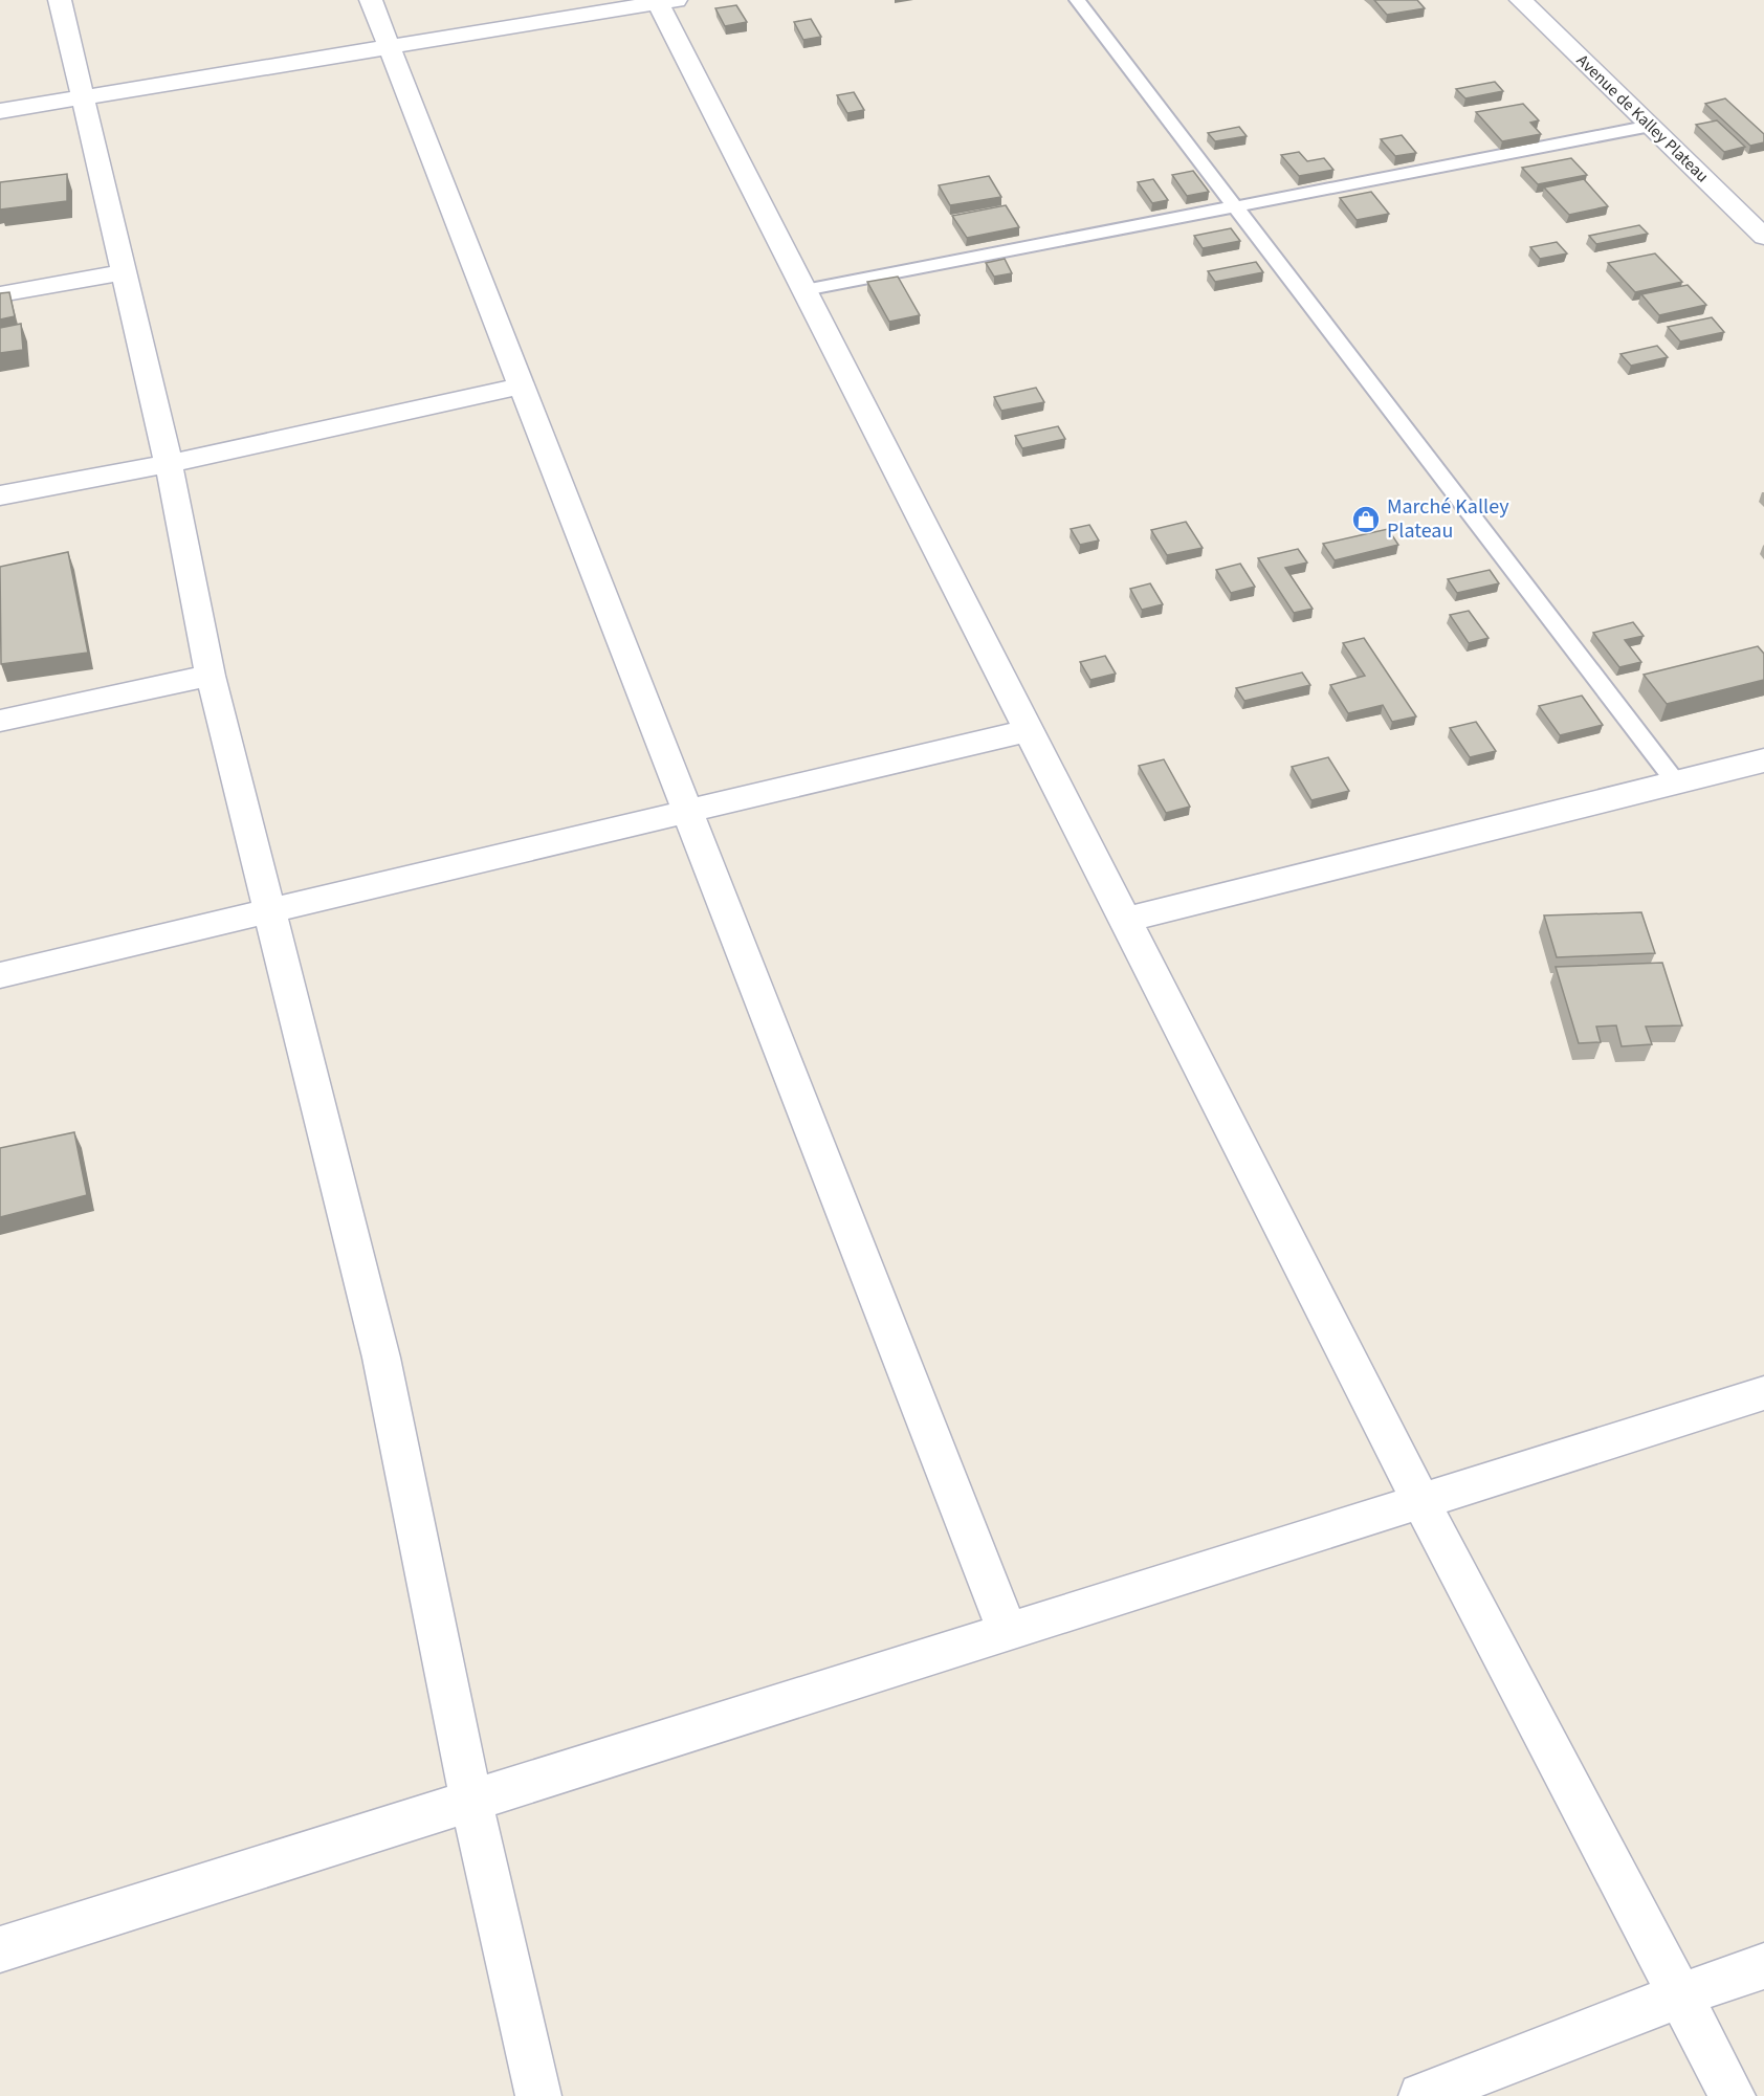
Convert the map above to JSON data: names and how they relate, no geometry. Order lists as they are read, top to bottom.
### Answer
{
  "streets": {
    "street": ["Avenue de Kalley Plateau"]
  },
  "places": {
    "shop": ["Marché Kalley Plateau"]
  }
}
